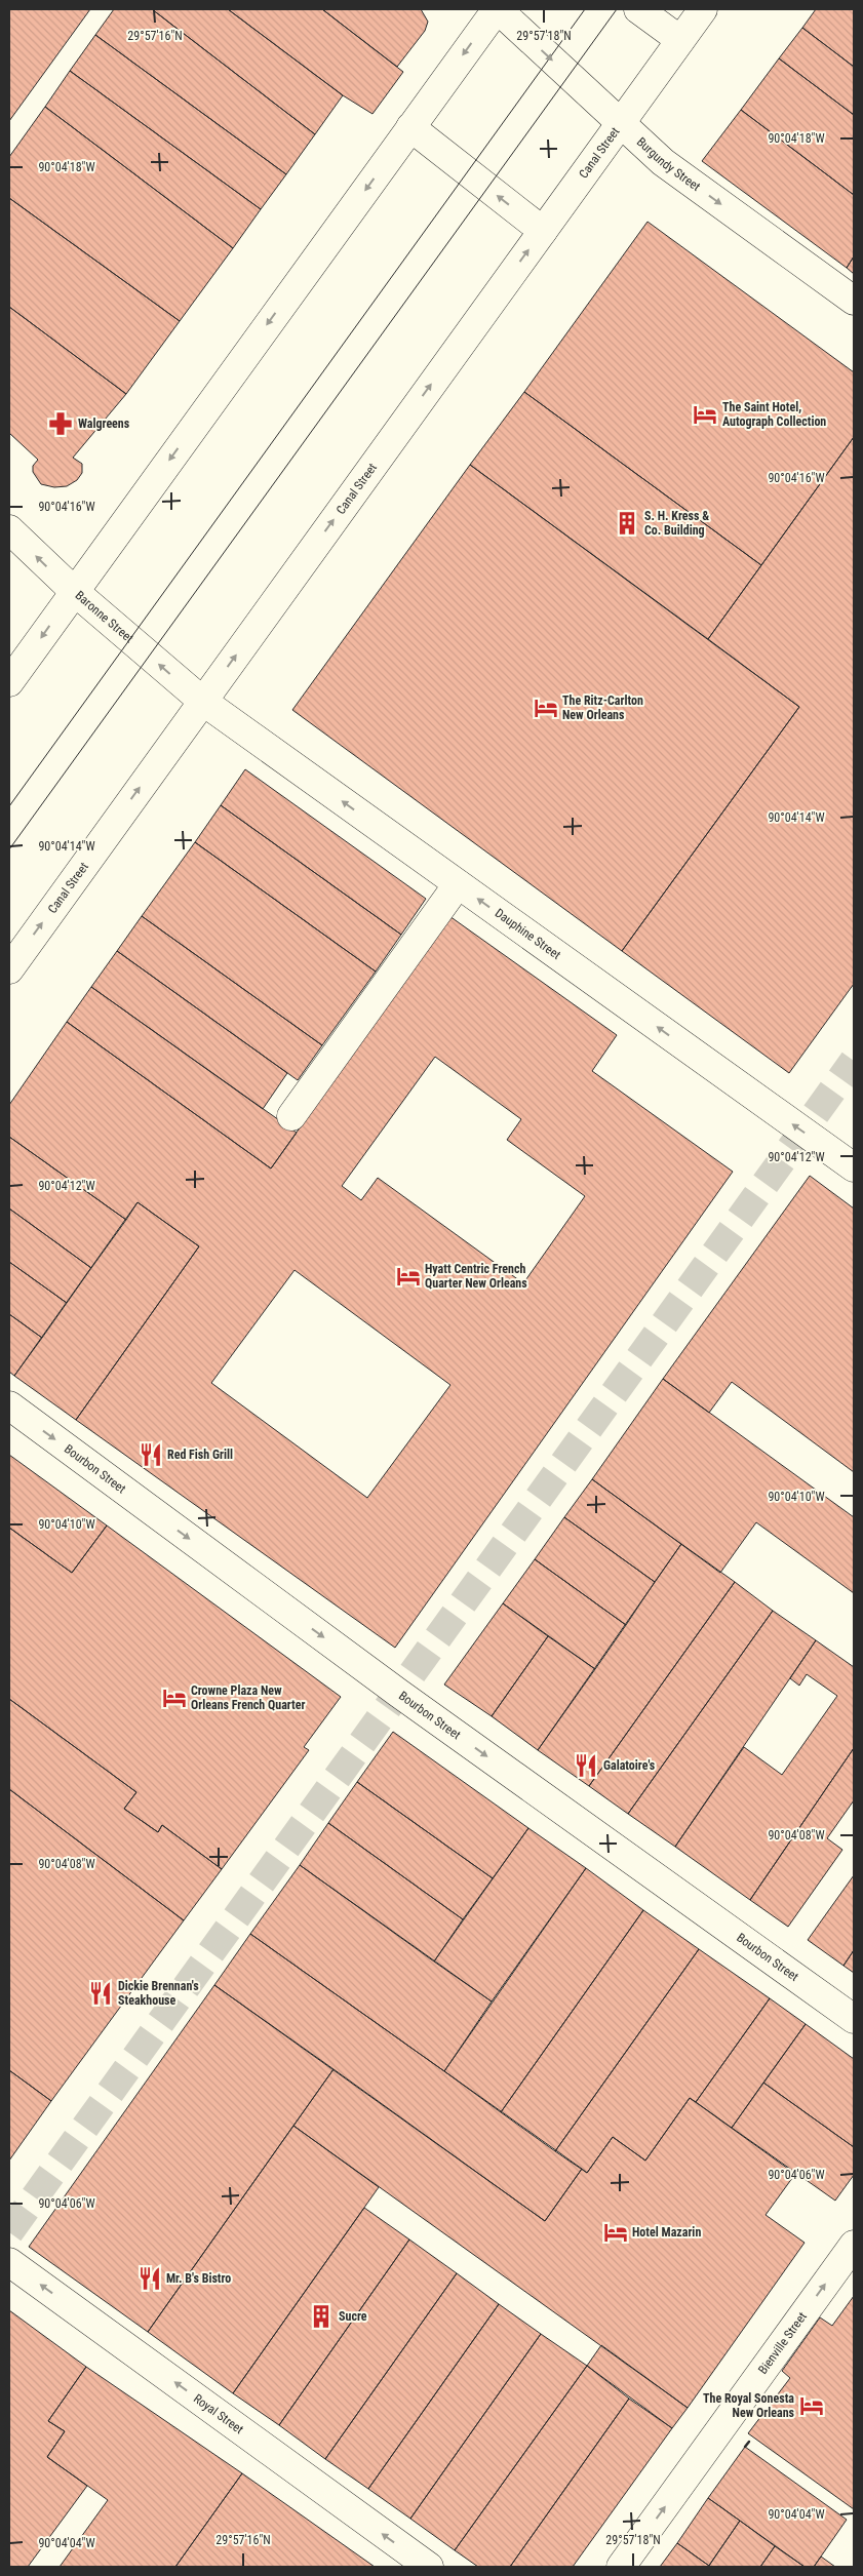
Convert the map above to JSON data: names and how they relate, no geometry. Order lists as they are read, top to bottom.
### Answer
{
  "streets": {
    "street": [
      "Canal Street",
      "Burgundy Street",
      "Baronne Street",
      "Dauphine Street",
      "Bourbon Street",
      "Bienville Street",
      "Royal Street"
    ]
  },
  "crossings": [
    ["Canal Street", "Burgundy Street"],
    ["Canal Street", "Baronne Street"],
    ["Canal Street", "Dauphine Street"],
    ["Baronne Street", "Dauphine Street"]
  ],
  "one_way": [
    "Baronne Street",
    "Dauphine Street",
    "Bourbon Street",
    "Bienville Street",
    "Royal Street"
  ],
  "places": {
    "hotel": [
      "The Saint Hotel, Autograph Collection",
      "The Ritz-Carlton New Orleans",
      "Hyatt Centric French Quarter New Orleans",
      "Crowne Plaza New Orleans French Quarter",
      "Hotel Mazarin",
      "The Royal Sonesta New Orleans"
    ],
    "pharmacy": ["Walgreens"],
    "building": ["S. H. Kress & Co. Building", "Sucre"],
    "restaurant": [
      "Red Fish Grill",
      "Galatoire's",
      "Dickie Brennan's Steakhouse",
      "Mr. B's Bistro"
    ]
  },
  "coordinates": [
    "29°57'16\"N",
    "29°57'18\"N",
    "90°04'18\"W",
    "90°04'16\"W",
    "90°04'14\"W",
    "90°04'12\"W",
    "90°04'10\"W",
    "90°04'08\"W",
    "90°04'06\"W",
    "90°04'04\"W"
  ]
}
